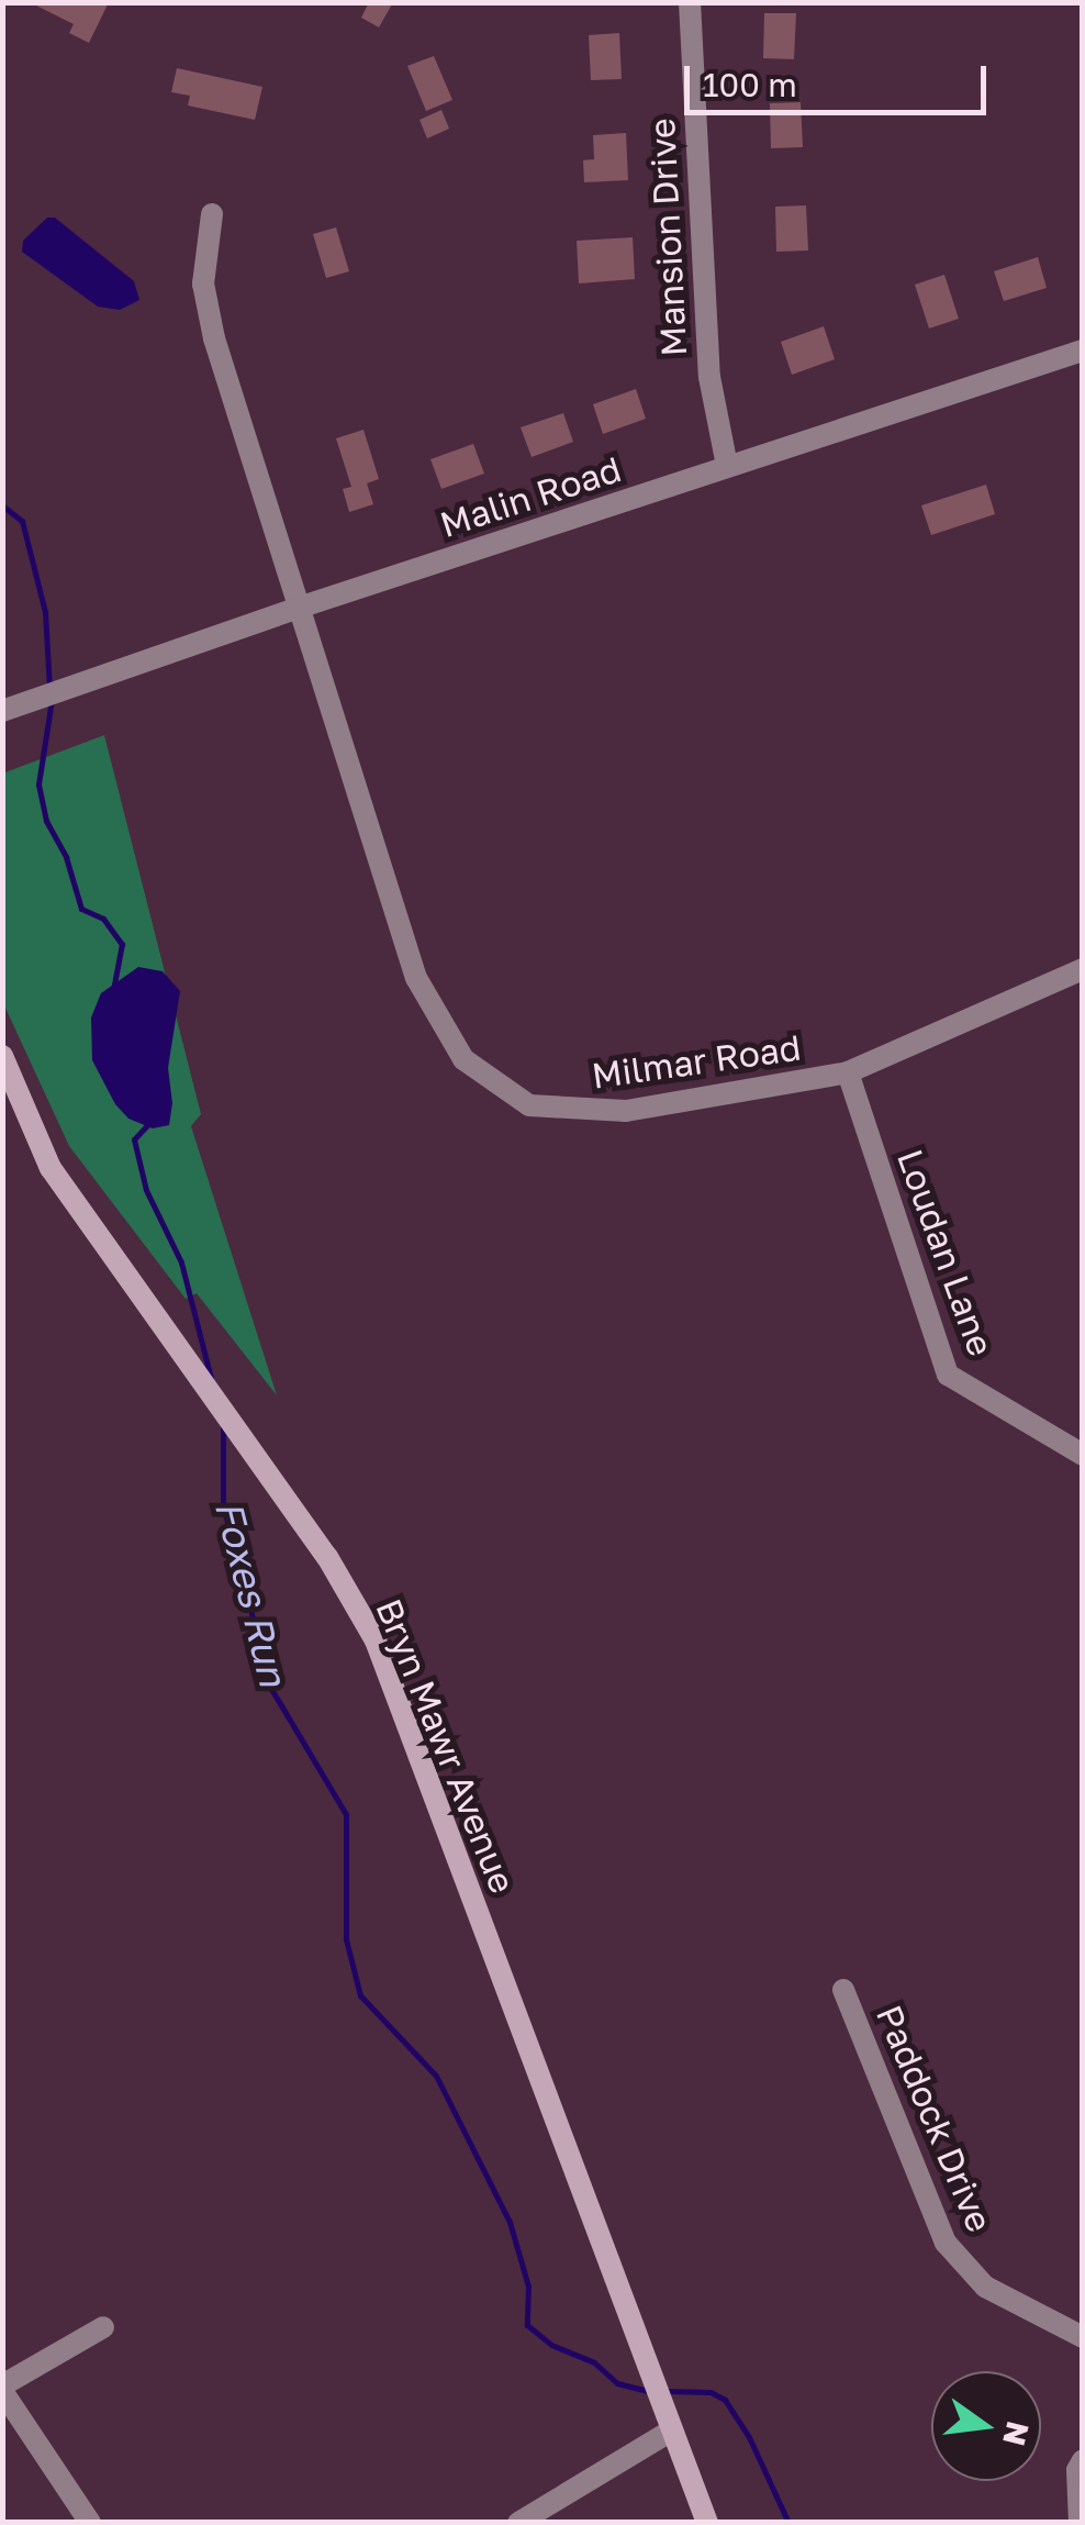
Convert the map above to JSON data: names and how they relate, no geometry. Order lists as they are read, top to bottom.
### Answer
{
  "streets": {
    "main road": ["Bryn Mawr Avenue"],
    "street": [
      "Mansion Drive",
      "Malin Road",
      "Milmar Road",
      "Loudan Lane",
      "Paddock Drive"
    ]
  },
  "crossings": [
    ["Mansion Drive", "Malin Road"],
    ["Malin Road", "Milmar Road"],
    ["Milmar Road", "Loudan Lane"]
  ],
  "water": ["Foxes Run"],
  "scale_bar": "100 m",
  "north": "right"
}
